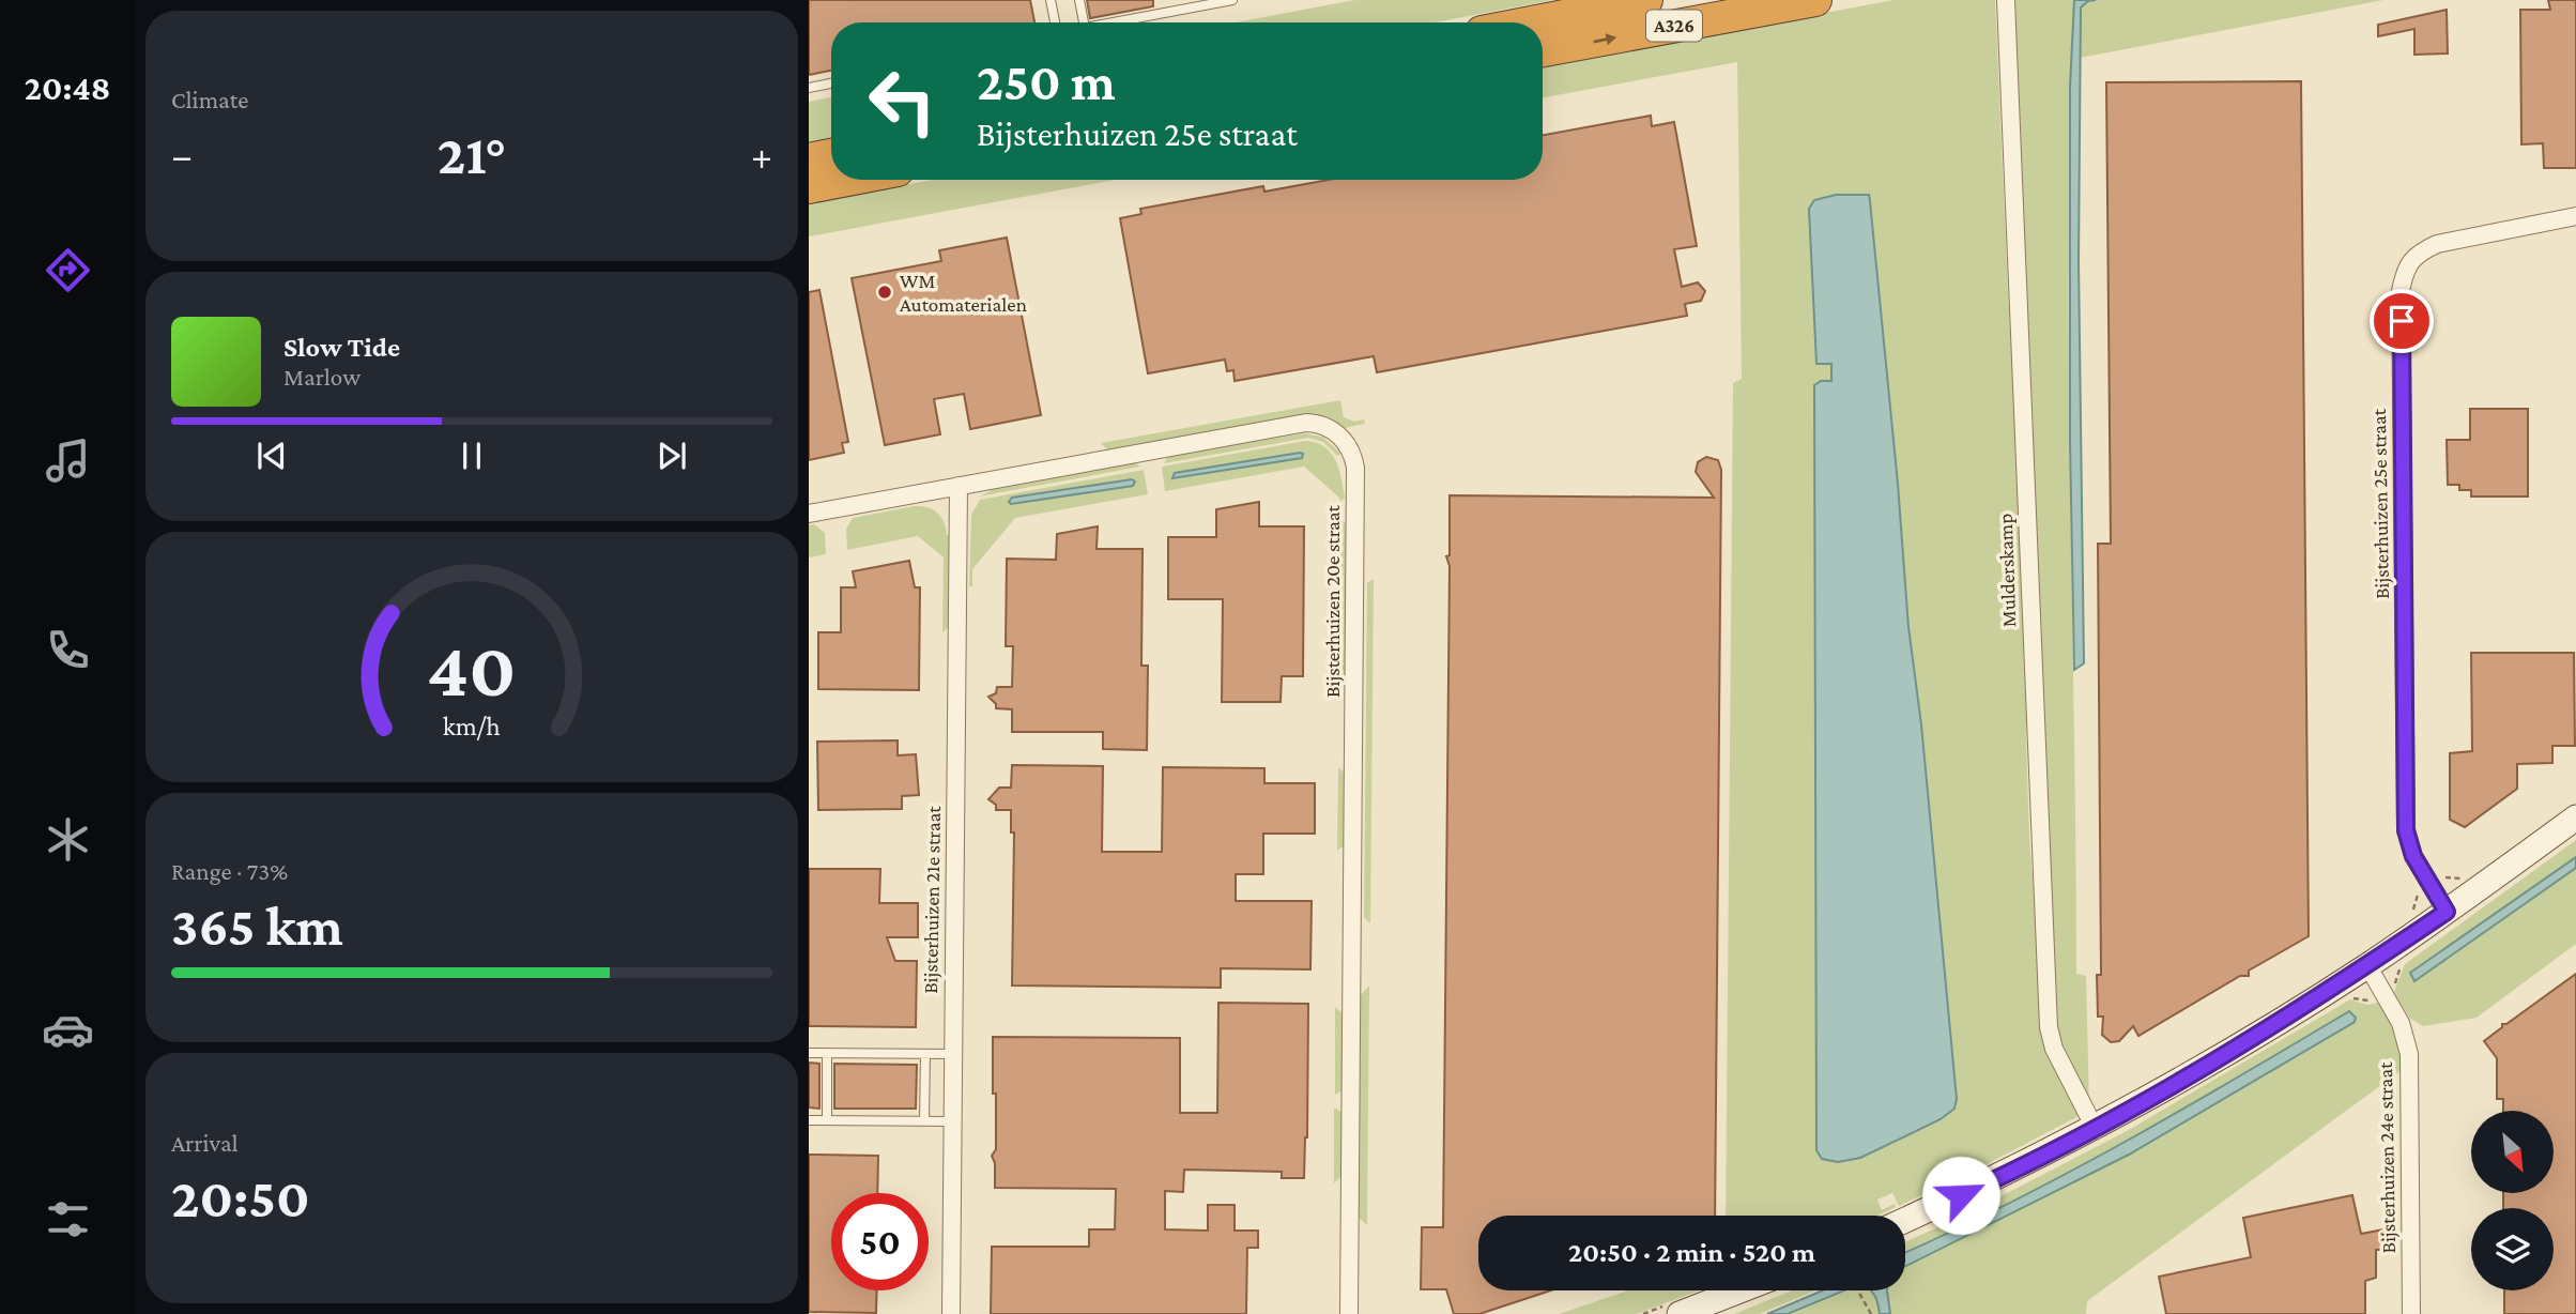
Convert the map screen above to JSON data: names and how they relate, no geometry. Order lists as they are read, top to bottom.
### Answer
{
  "streets": {
    "highway": ["A326"],
    "street": [
      "Bijsterhuizen 25e straat",
      "Mulderskamp",
      "Bijsterhuizen 20e straat",
      "Bijsterhuizen 21e straat",
      "Bijsterhuizen 24e straat"
    ]
  },
  "crossings": [
    ["Bijsterhuizen 20e straat", "Bijsterhuizen 21e straat"]
  ],
  "places": ["WM Automaterialen"],
  "north": "bottom right",
  "page": {
    "tabs": "20:48",
    "tile": [
      "Climate",
      ["Range · 73%", "365 km"],
      ["Arrival", "20:50"]
    ],
    "turn": ["250 m", "Bijsterhuizen 25e straat"],
    "heat": ["−", "21°", "+"],
    "song": ["Slow Tide", "Marlow"],
    "limit": "50",
    "trip": "20:50 · 2 min · 520 m",
    "gauge": ["40", "km/h"]
  }
}
